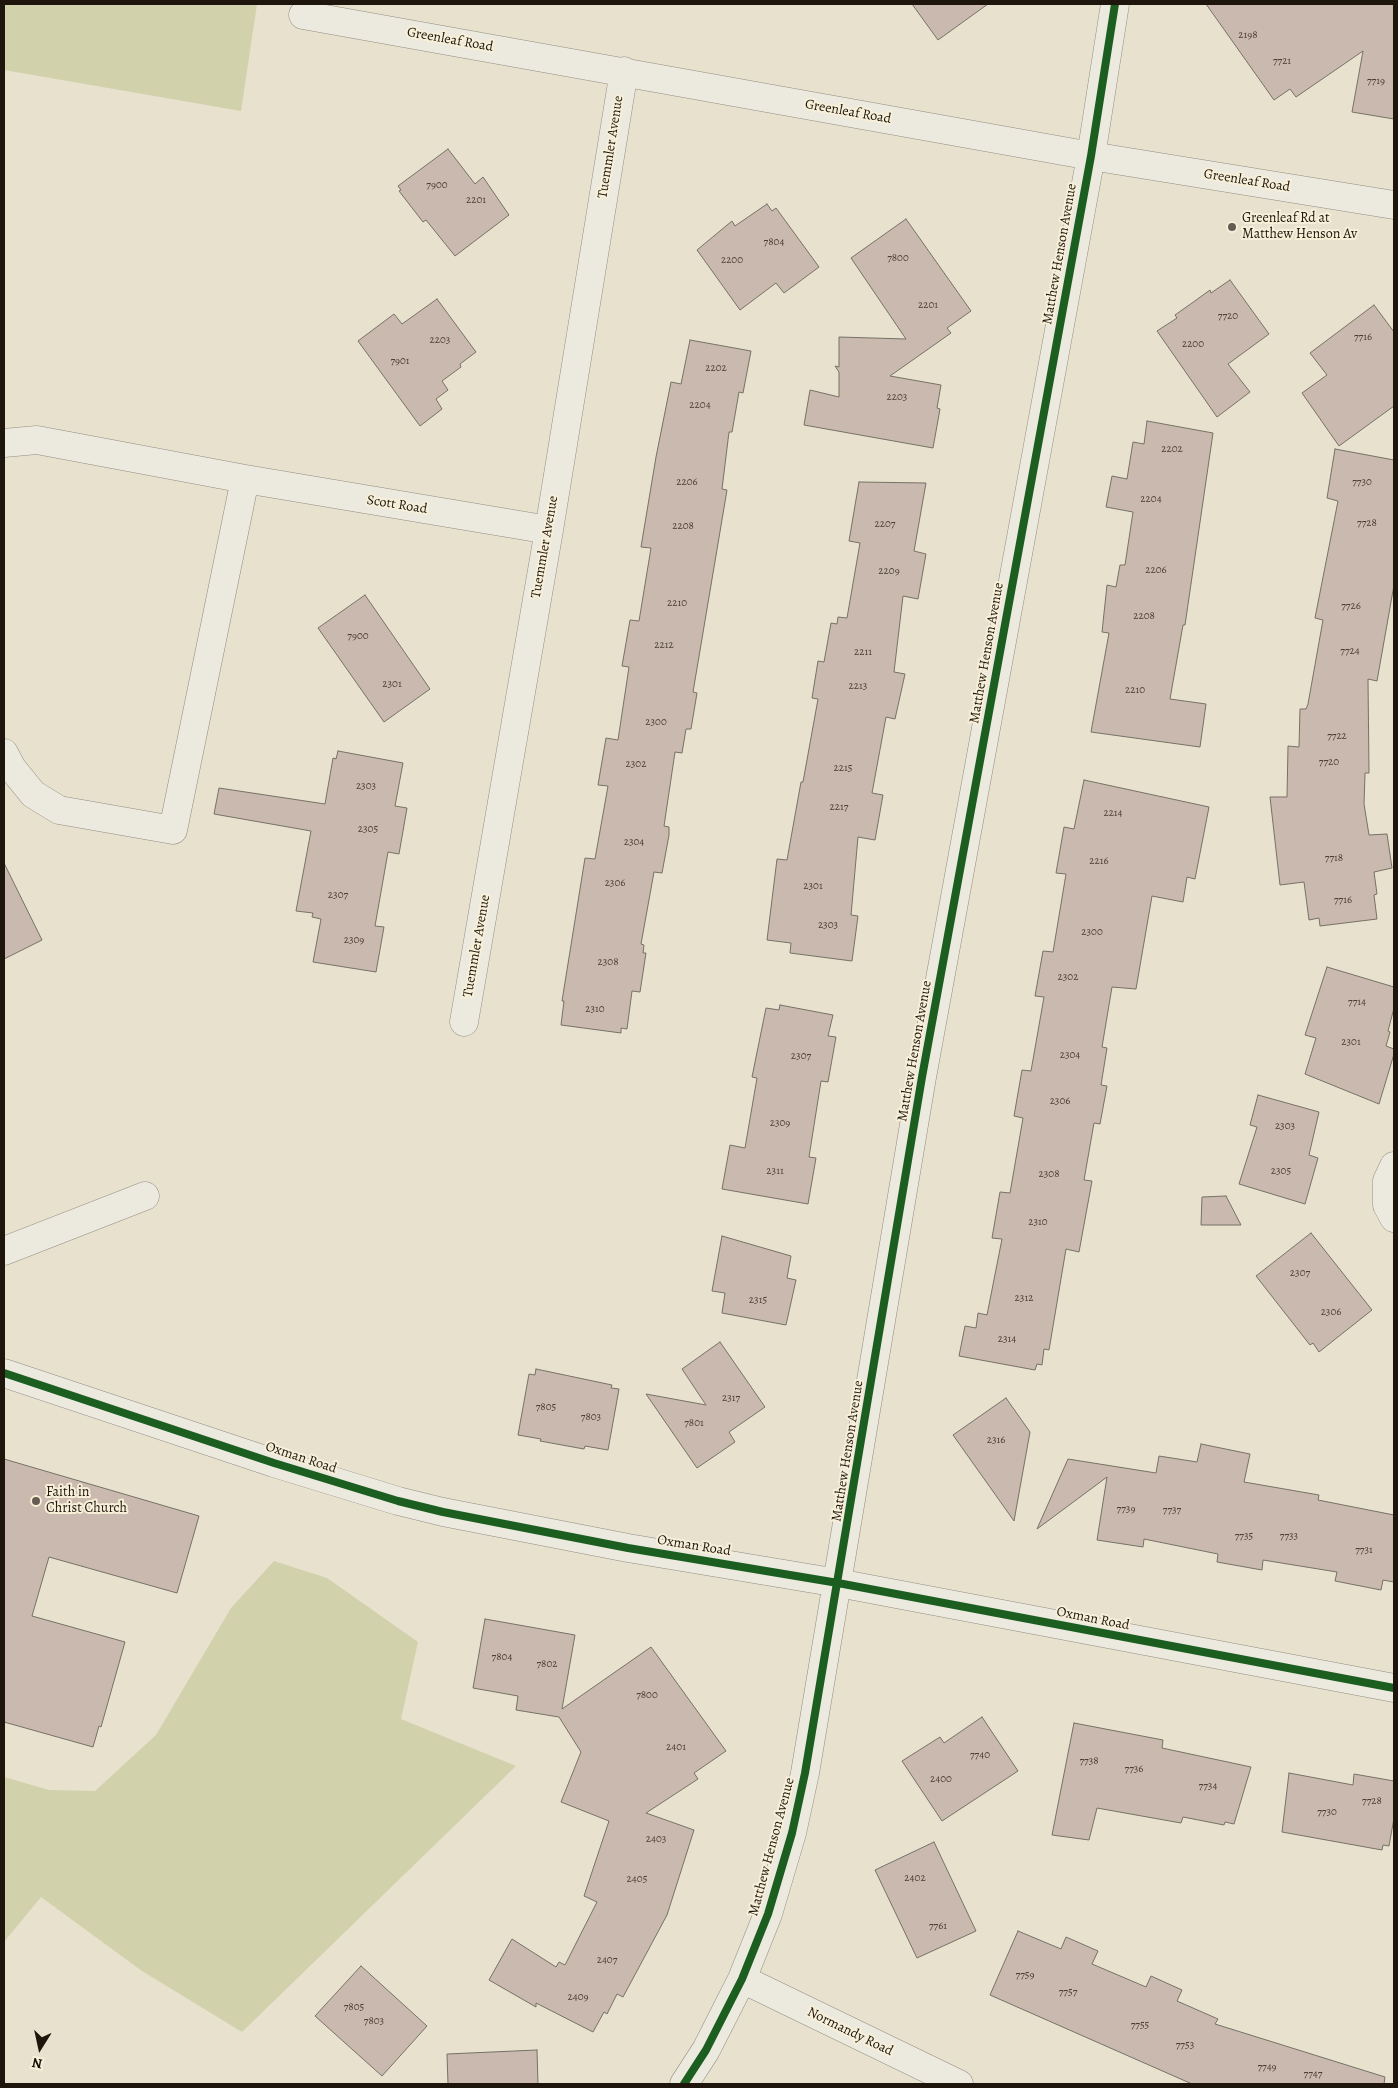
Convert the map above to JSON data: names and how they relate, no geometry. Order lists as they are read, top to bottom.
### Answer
{
  "streets": {
    "street": [
      "Greenleaf Road",
      "Tuemmler Avenue",
      "Matthew Henson Avenue",
      "Scott Road",
      "Oxman Road",
      "Normandy Road"
    ]
  },
  "crossings": [
    ["Greenleaf Road", "Tuemmler Avenue"],
    ["Greenleaf Road", "Matthew Henson Avenue"],
    ["Tuemmler Avenue", "Scott Road"],
    ["Matthew Henson Avenue", "Oxman Road"],
    ["Matthew Henson Avenue", "Normandy Road"]
  ],
  "places": ["Greenleaf Rd at Matthew Henson Av", "Faith in Christ Church"],
  "house_numbers": [
    "2198",
    "7721",
    "7719",
    "7900",
    "2201",
    "7804",
    "7800",
    "2200",
    "2201",
    "7720",
    "7716",
    "2203",
    "2200",
    "7901",
    "2202",
    "2203",
    "2204",
    "2202",
    "2206",
    "7730",
    "2204",
    "7728",
    "2207",
    "2208",
    "2206",
    "2209",
    "2210",
    "7726",
    "2208",
    "7900",
    "2212",
    "7724",
    "2211",
    "2301",
    "2213",
    "2210",
    "2300",
    "7722",
    "7720",
    "2302",
    "2215",
    "2303",
    "2217",
    "2214",
    "2305",
    "2304",
    "7718",
    "2216",
    "2306",
    "2301",
    "2307",
    "7716",
    "2303",
    "2300",
    "2309",
    "2308",
    "2302",
    "7714",
    "2310",
    "2301",
    "2304",
    "2307",
    "2306",
    "2309",
    "2303",
    "2311",
    "2305",
    "2308",
    "2310",
    "2307",
    "2312",
    "2315",
    "2306",
    "2314",
    "2317",
    "7805",
    "7803",
    "7801",
    "2316",
    "7739",
    "7737",
    "7735",
    "7733",
    "7731",
    "7804",
    "7802",
    "7800",
    "2401",
    "7740",
    "7738",
    "7736",
    "2400",
    "7734",
    "7728",
    "7730",
    "2403",
    "2402",
    "2405",
    "7761",
    "2407",
    "7759",
    "7757",
    "2409",
    "7805",
    "7803",
    "7755",
    "7753",
    "7749",
    "7747"
  ],
  "north": "bottom"
}
